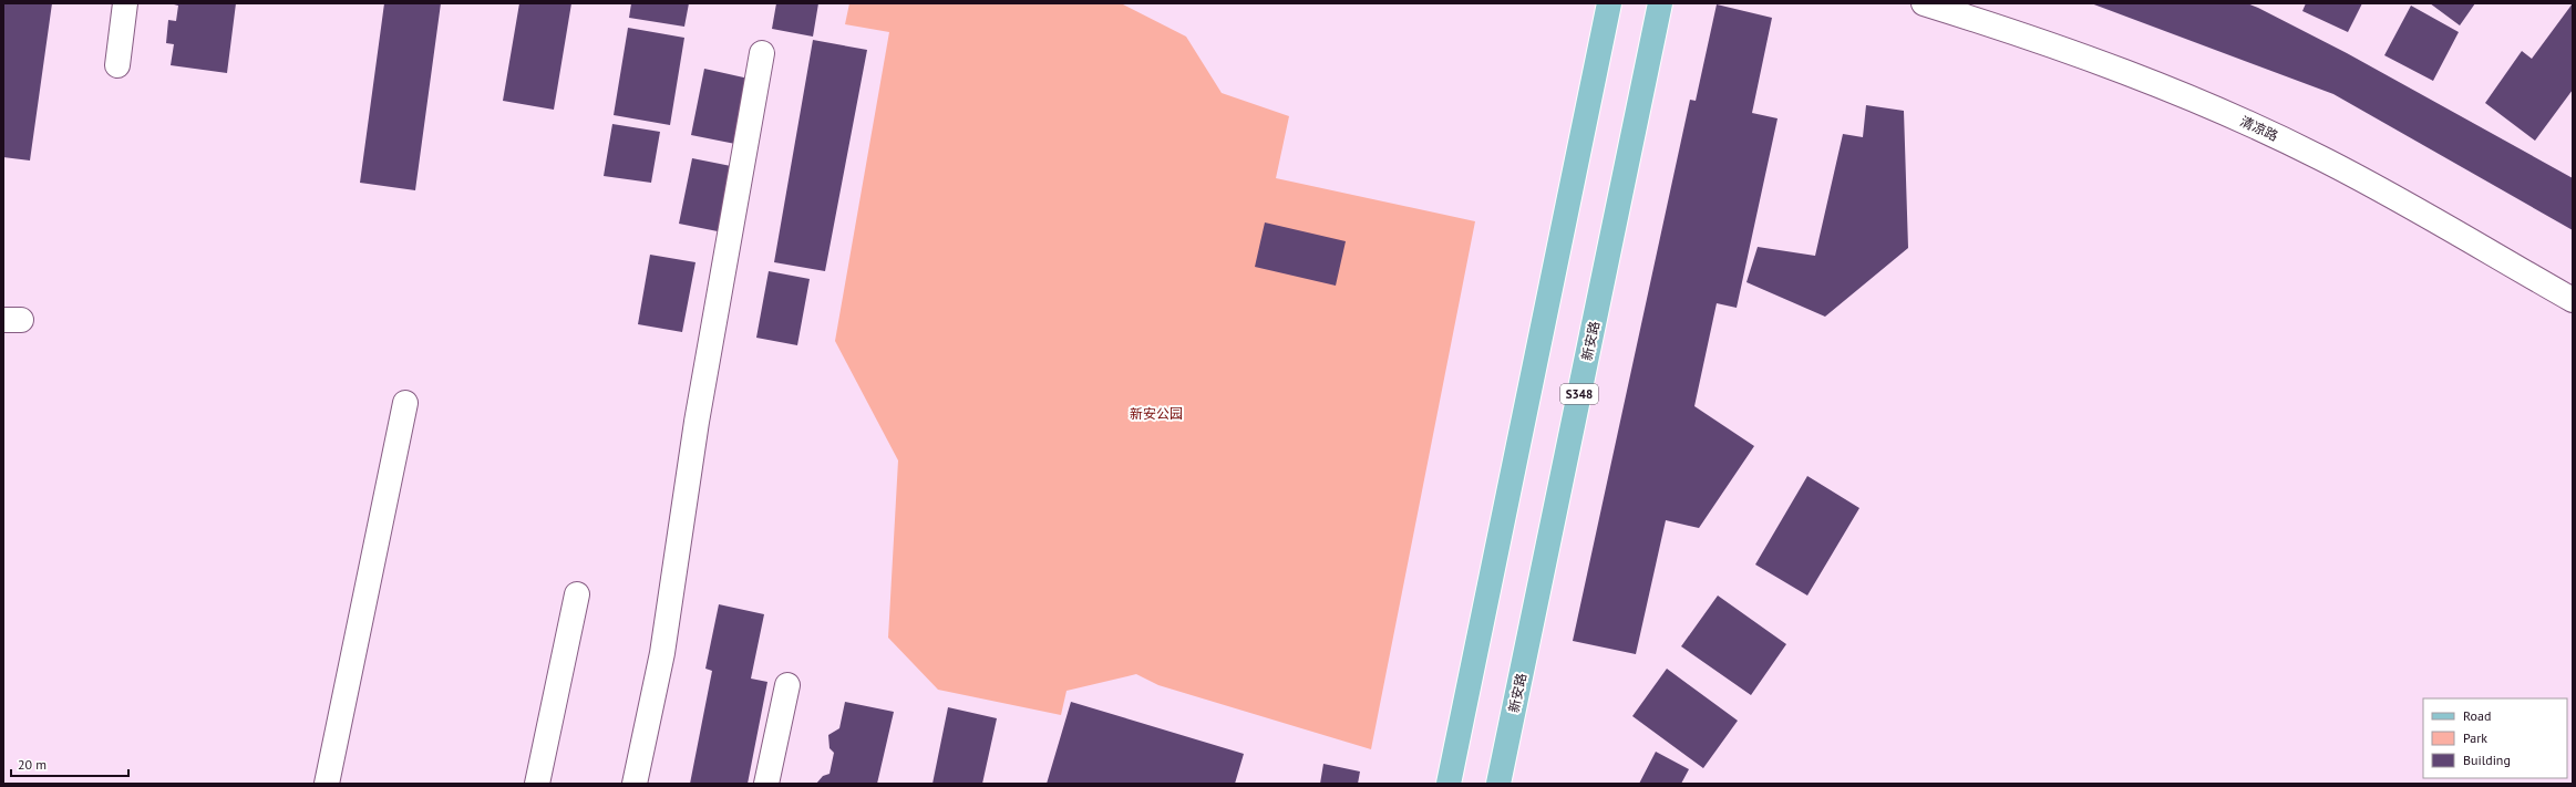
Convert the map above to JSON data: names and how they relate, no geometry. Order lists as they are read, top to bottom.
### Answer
{
  "streets": {
    "main road": ["新安路", "S348"],
    "street": ["清凉路"]
  },
  "parks": ["新安公园"],
  "legend": ["Road", "Park", "Building"],
  "scale_bar": "20 m"
}
